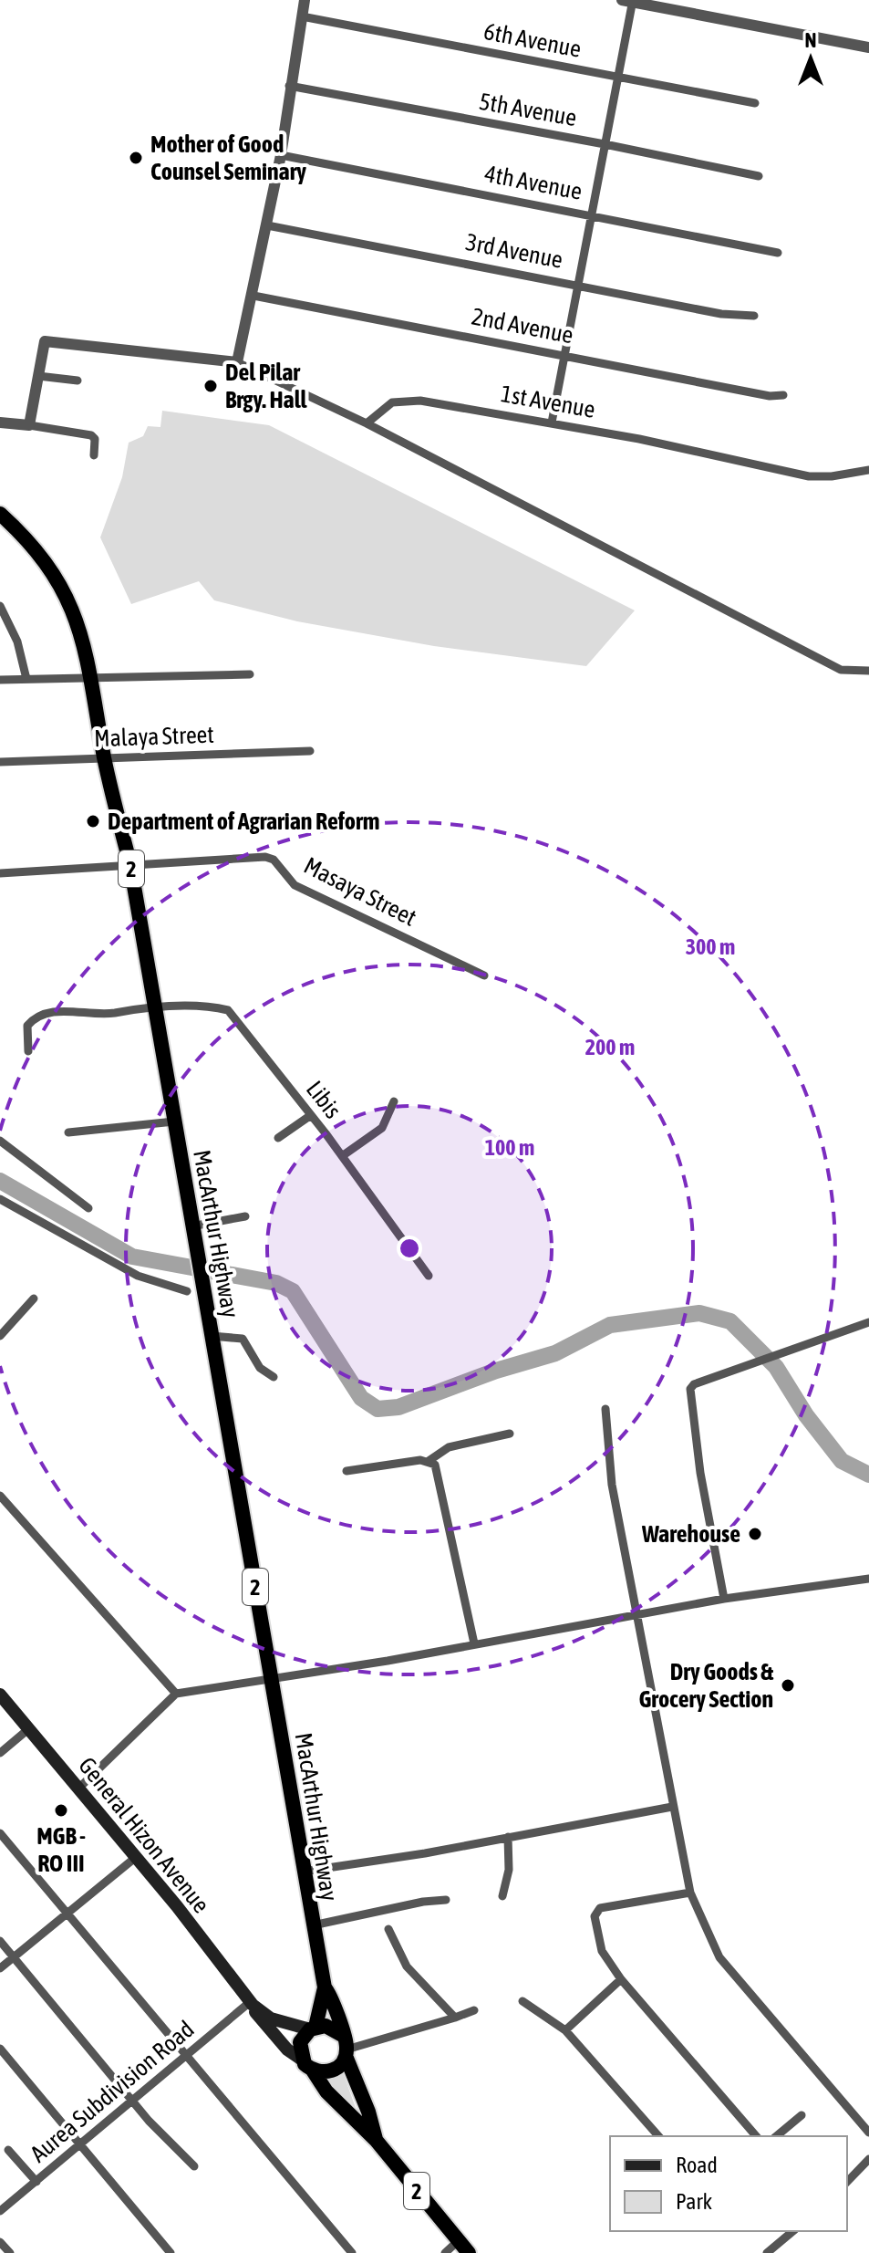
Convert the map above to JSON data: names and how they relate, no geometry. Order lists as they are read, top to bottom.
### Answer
{
  "streets": {
    "highway": ["2", "MacArthur Highway"],
    "main road": ["General Hizon Avenue"],
    "street": [
      "6th Avenue",
      "5th Avenue",
      "4th Avenue",
      "3rd Avenue",
      "2nd Avenue",
      "1st Avenue",
      "Malaya Street",
      "Masaya Street",
      "Libis",
      "Aurea Subdivision Road"
    ]
  },
  "crossings": [
    ["Malaya Street", "MacArthur Highway"],
    ["Masaya Street", "MacArthur Highway"],
    ["Libis", "MacArthur Highway"],
    ["MacArthur Highway", "General Hizon Avenue"],
    ["General Hizon Avenue", "Aurea Subdivision Road"]
  ],
  "places": [
    "Mother of Good Counsel Seminary",
    "Del Pilar Brgy. Hall",
    "Department of Agrarian Reform",
    "Warehouse",
    "Dry Goods & Grocery Section",
    "MGB - RO III"
  ],
  "legend": ["Road", "Park"],
  "north": "top",
  "rings": ["300 m", "200 m", "100 m"]
}
